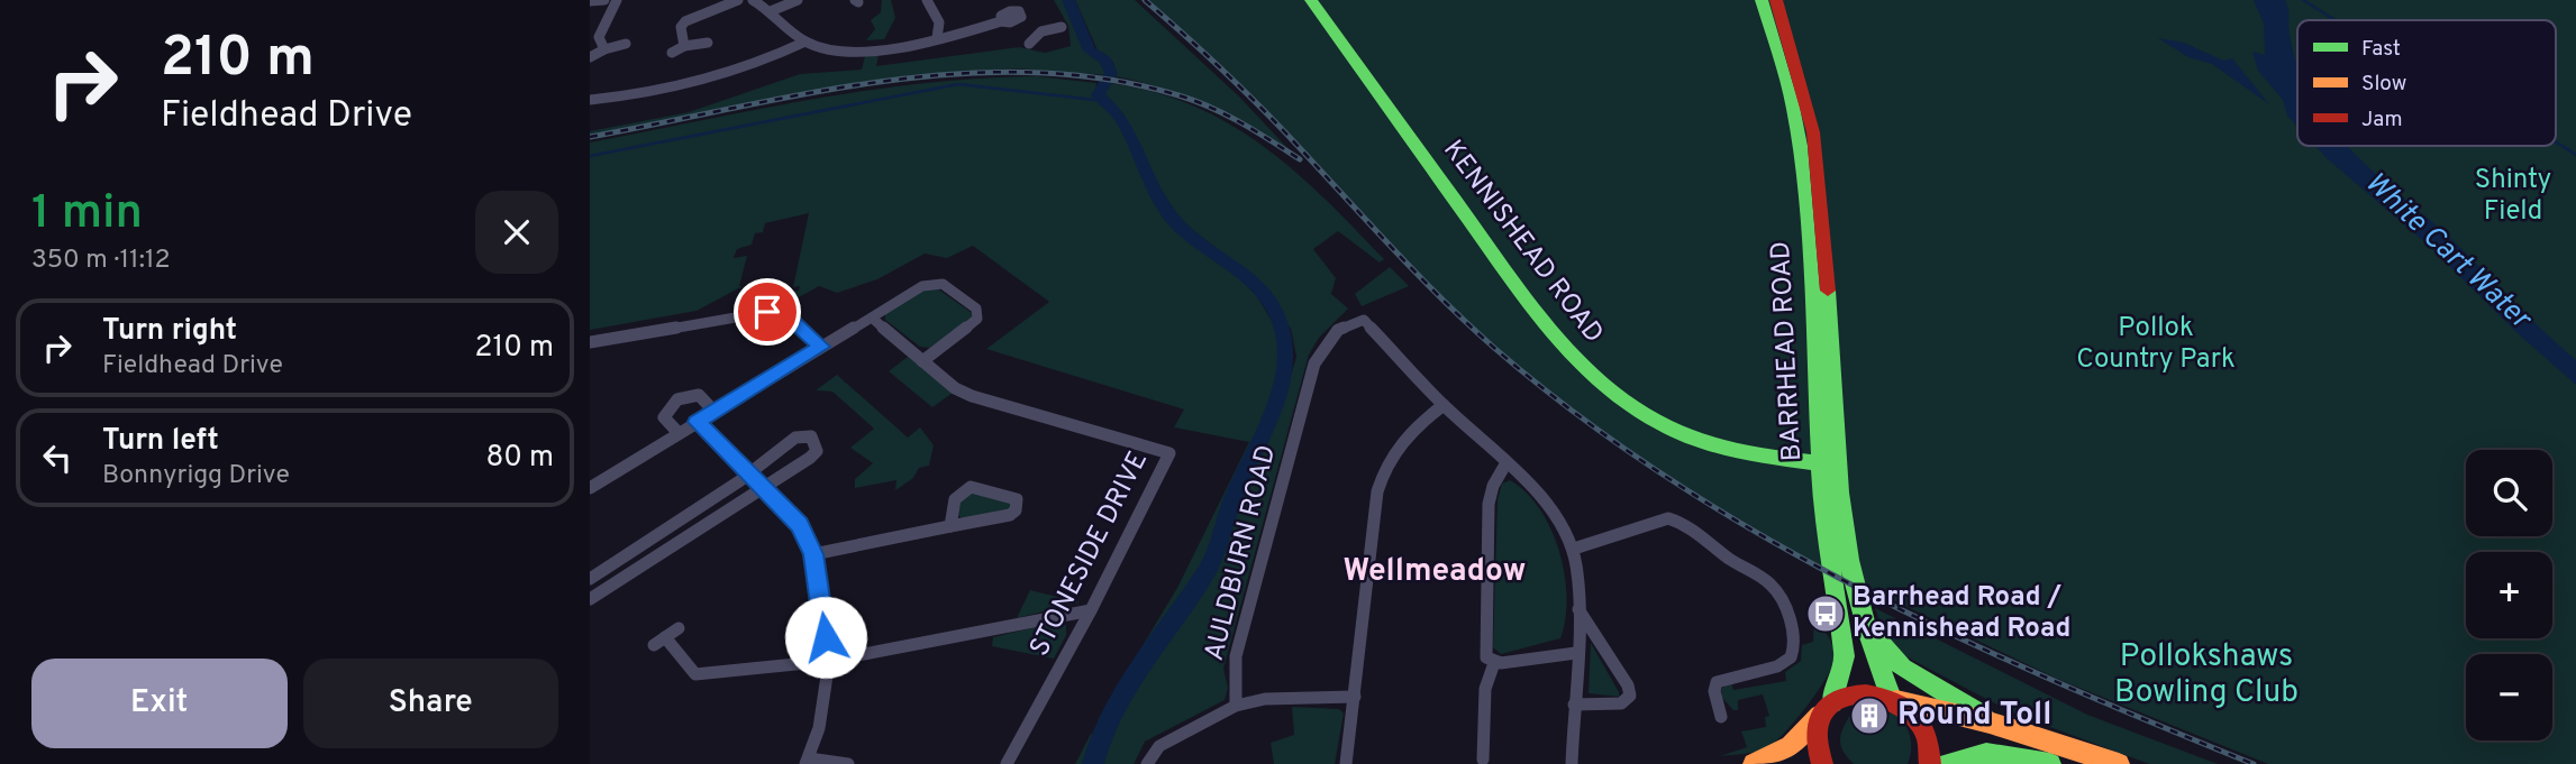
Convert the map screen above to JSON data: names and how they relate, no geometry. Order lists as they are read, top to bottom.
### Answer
{
  "streets": {
    "main road": ["KENNISHEAD ROAD", "BARRHEAD ROAD"],
    "street": ["AULDBURN ROAD", "STONESIDE DRIVE"]
  },
  "crossings": [
    ["KENNISHEAD ROAD", "BARRHEAD ROAD"]
  ],
  "districts": ["Wellmeadow"],
  "water": ["White Cart Water"],
  "parks": ["Shinty Field", "Pollok Country Park", "Pollokshaws Bowling Club"],
  "places": {
    "bus stop": ["Barrhead Road / Kennishead Road"],
    "building": ["Round Toll"]
  },
  "legend": ["Fast", "Slow", "Jam"],
  "page": {
    "turn": ["210 m", "Fieldhead Drive"],
    "heading": ["1 min", "350 m · 11:12"],
    "list": [
      {
        "name": "Turn right",
        "note": "Fieldhead Drive",
        "value": "210 m"
      },
      {
        "name": "Turn left",
        "note": "Bonnyrigg Drive",
        "value": "80 m"
      }
    ],
    "map_buttons": ["+", "−"],
    "buttons": ["Exit", "Share"]
  }
}
